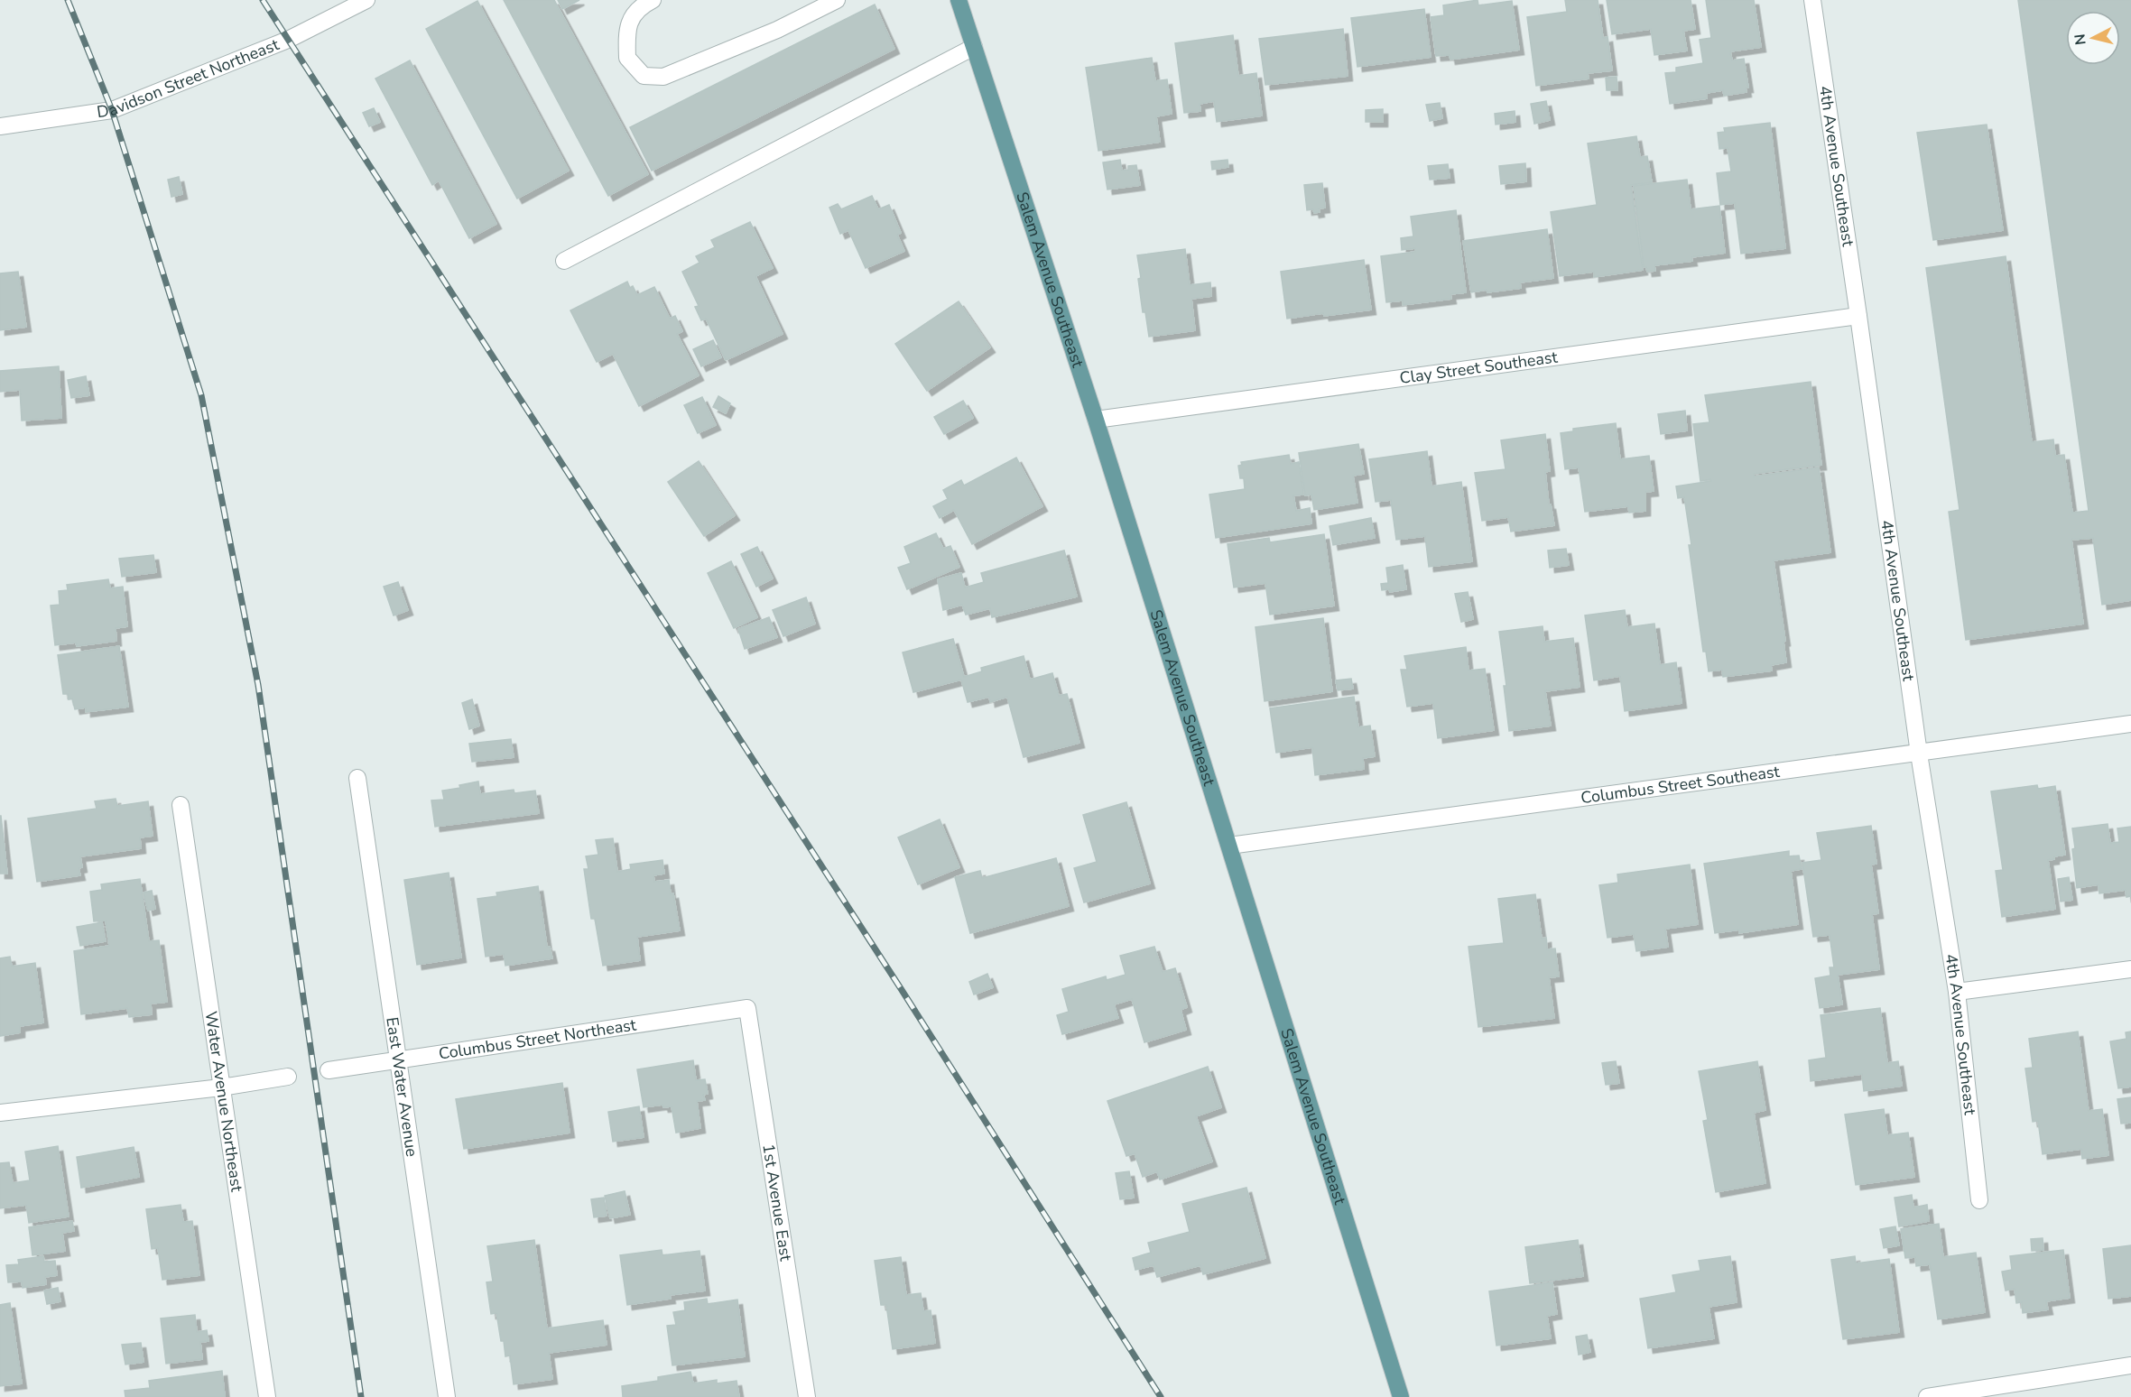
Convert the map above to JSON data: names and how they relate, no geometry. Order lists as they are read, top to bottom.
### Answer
{
  "streets": {
    "main road": ["Salem Avenue Southeast"],
    "street": [
      "Davidson Street Northeast",
      "4th Avenue Southeast",
      "Clay Street Southeast",
      "Columbus Street Southeast",
      "Columbus Street Northeast",
      "East Water Avenue",
      "Water Avenue Northeast",
      "1st Avenue East"
    ]
  },
  "crossings": [
    ["4th Avenue Southeast", "Clay Street Southeast"],
    ["4th Avenue Southeast", "Columbus Street Southeast"],
    ["Salem Avenue Southeast", "Clay Street Southeast"],
    ["Salem Avenue Southeast", "Columbus Street Southeast"],
    ["Columbus Street Northeast", "East Water Avenue"],
    ["Columbus Street Northeast", "1st Avenue East"]
  ],
  "north": "left"
}
